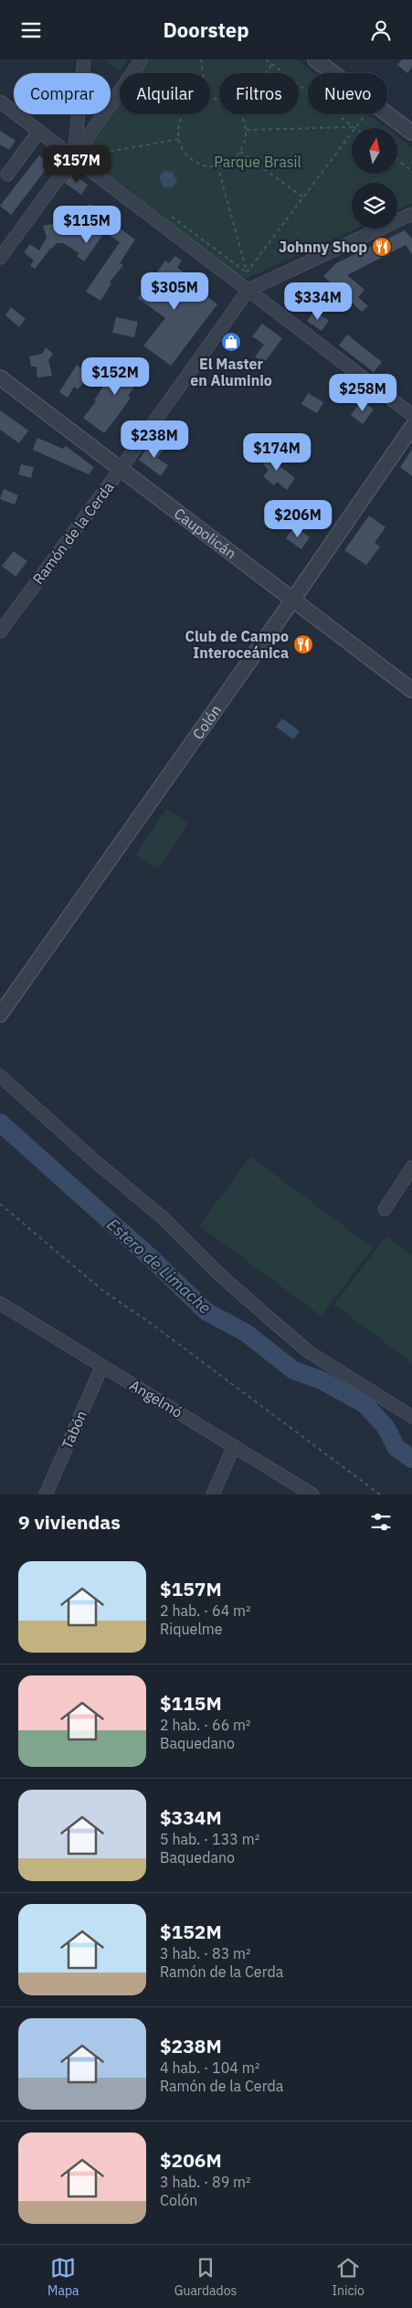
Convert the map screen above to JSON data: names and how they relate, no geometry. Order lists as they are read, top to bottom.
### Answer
{
  "streets": {
    "street": [
      "Ramón de la Cerda",
      "Caupolicán",
      "Colón",
      "Angelmó",
      "Tabón"
    ]
  },
  "crossings": [
    ["Ramón de la Cerda", "Caupolicán"],
    ["Caupolicán", "Colón"],
    ["Angelmó", "Tabón"]
  ],
  "water": ["Estero de Limache"],
  "parks": ["Parque Brasil"],
  "places": {
    "restaurant": ["Johnny Shop", "Club de Campo Interoceánica"],
    "shop": ["El Master en Aluminio"]
  },
  "north": "top",
  "page": {
    "header": "Doorstep",
    "chip": [
      "Comprar",
      "Alquilar",
      "Filtros",
      "Nuevo"
    ],
    "price": [
      "$157M",
      "$115M",
      "$305M",
      "$334M",
      "$152M",
      "$258M",
      "$238M",
      "$174M",
      "$206M"
    ],
    "heading": "9 viviendas",
    "list": [
      {
        "name": "$157M",
        "note": "2 hab. · 64 m² · Riquelme"
      },
      {
        "name": "$115M",
        "note": "2 hab. · 66 m² · Baquedano"
      },
      {
        "name": "$334M",
        "note": "5 hab. · 133 m² · Baquedano"
      },
      {
        "name": "$152M",
        "note": "3 hab. · 83 m² · Ramón de la Cerda"
      },
      {
        "name": "$238M",
        "note": "4 hab. · 104 m² · Ramón de la Cerda"
      },
      {
        "name": "$206M",
        "note": "3 hab. · 89 m² · Colón"
      }
    ],
    "tabs": ["Mapa", "Guardados", "Inicio"]
  }
}
